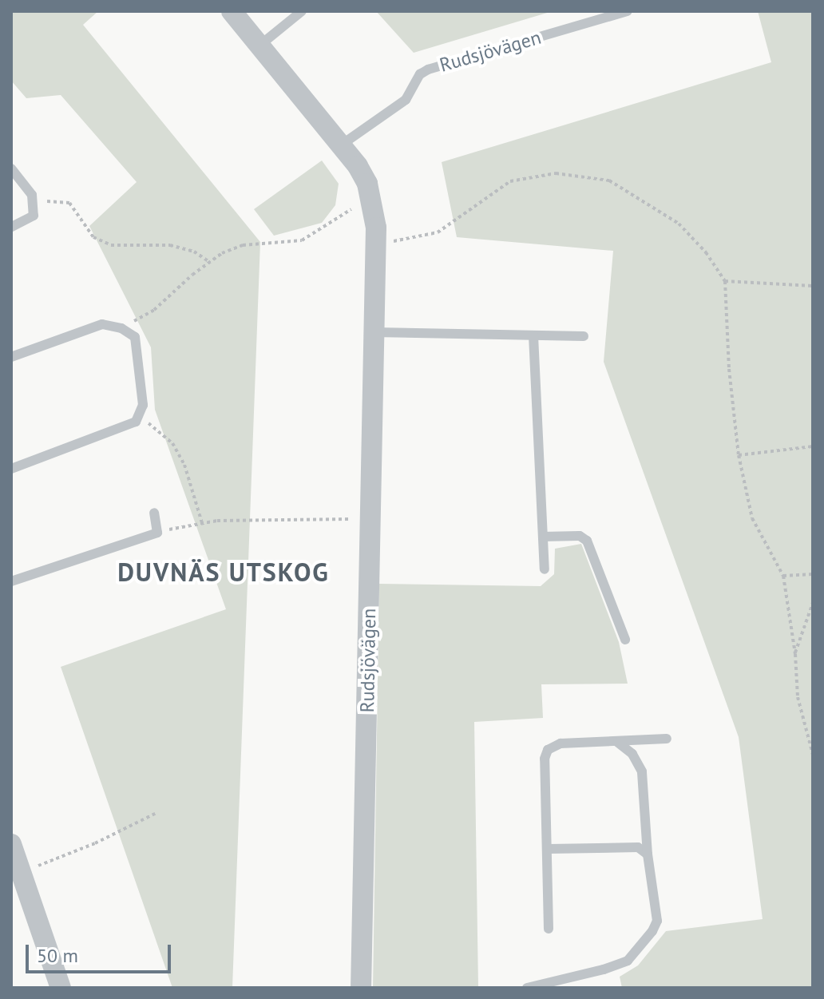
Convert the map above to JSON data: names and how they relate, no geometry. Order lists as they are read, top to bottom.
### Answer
{
  "streets": {
    "street": ["Rudsjövägen"]
  },
  "districts": ["DUVNÄS UTSKOG"],
  "scale_bar": "50 m"
}
